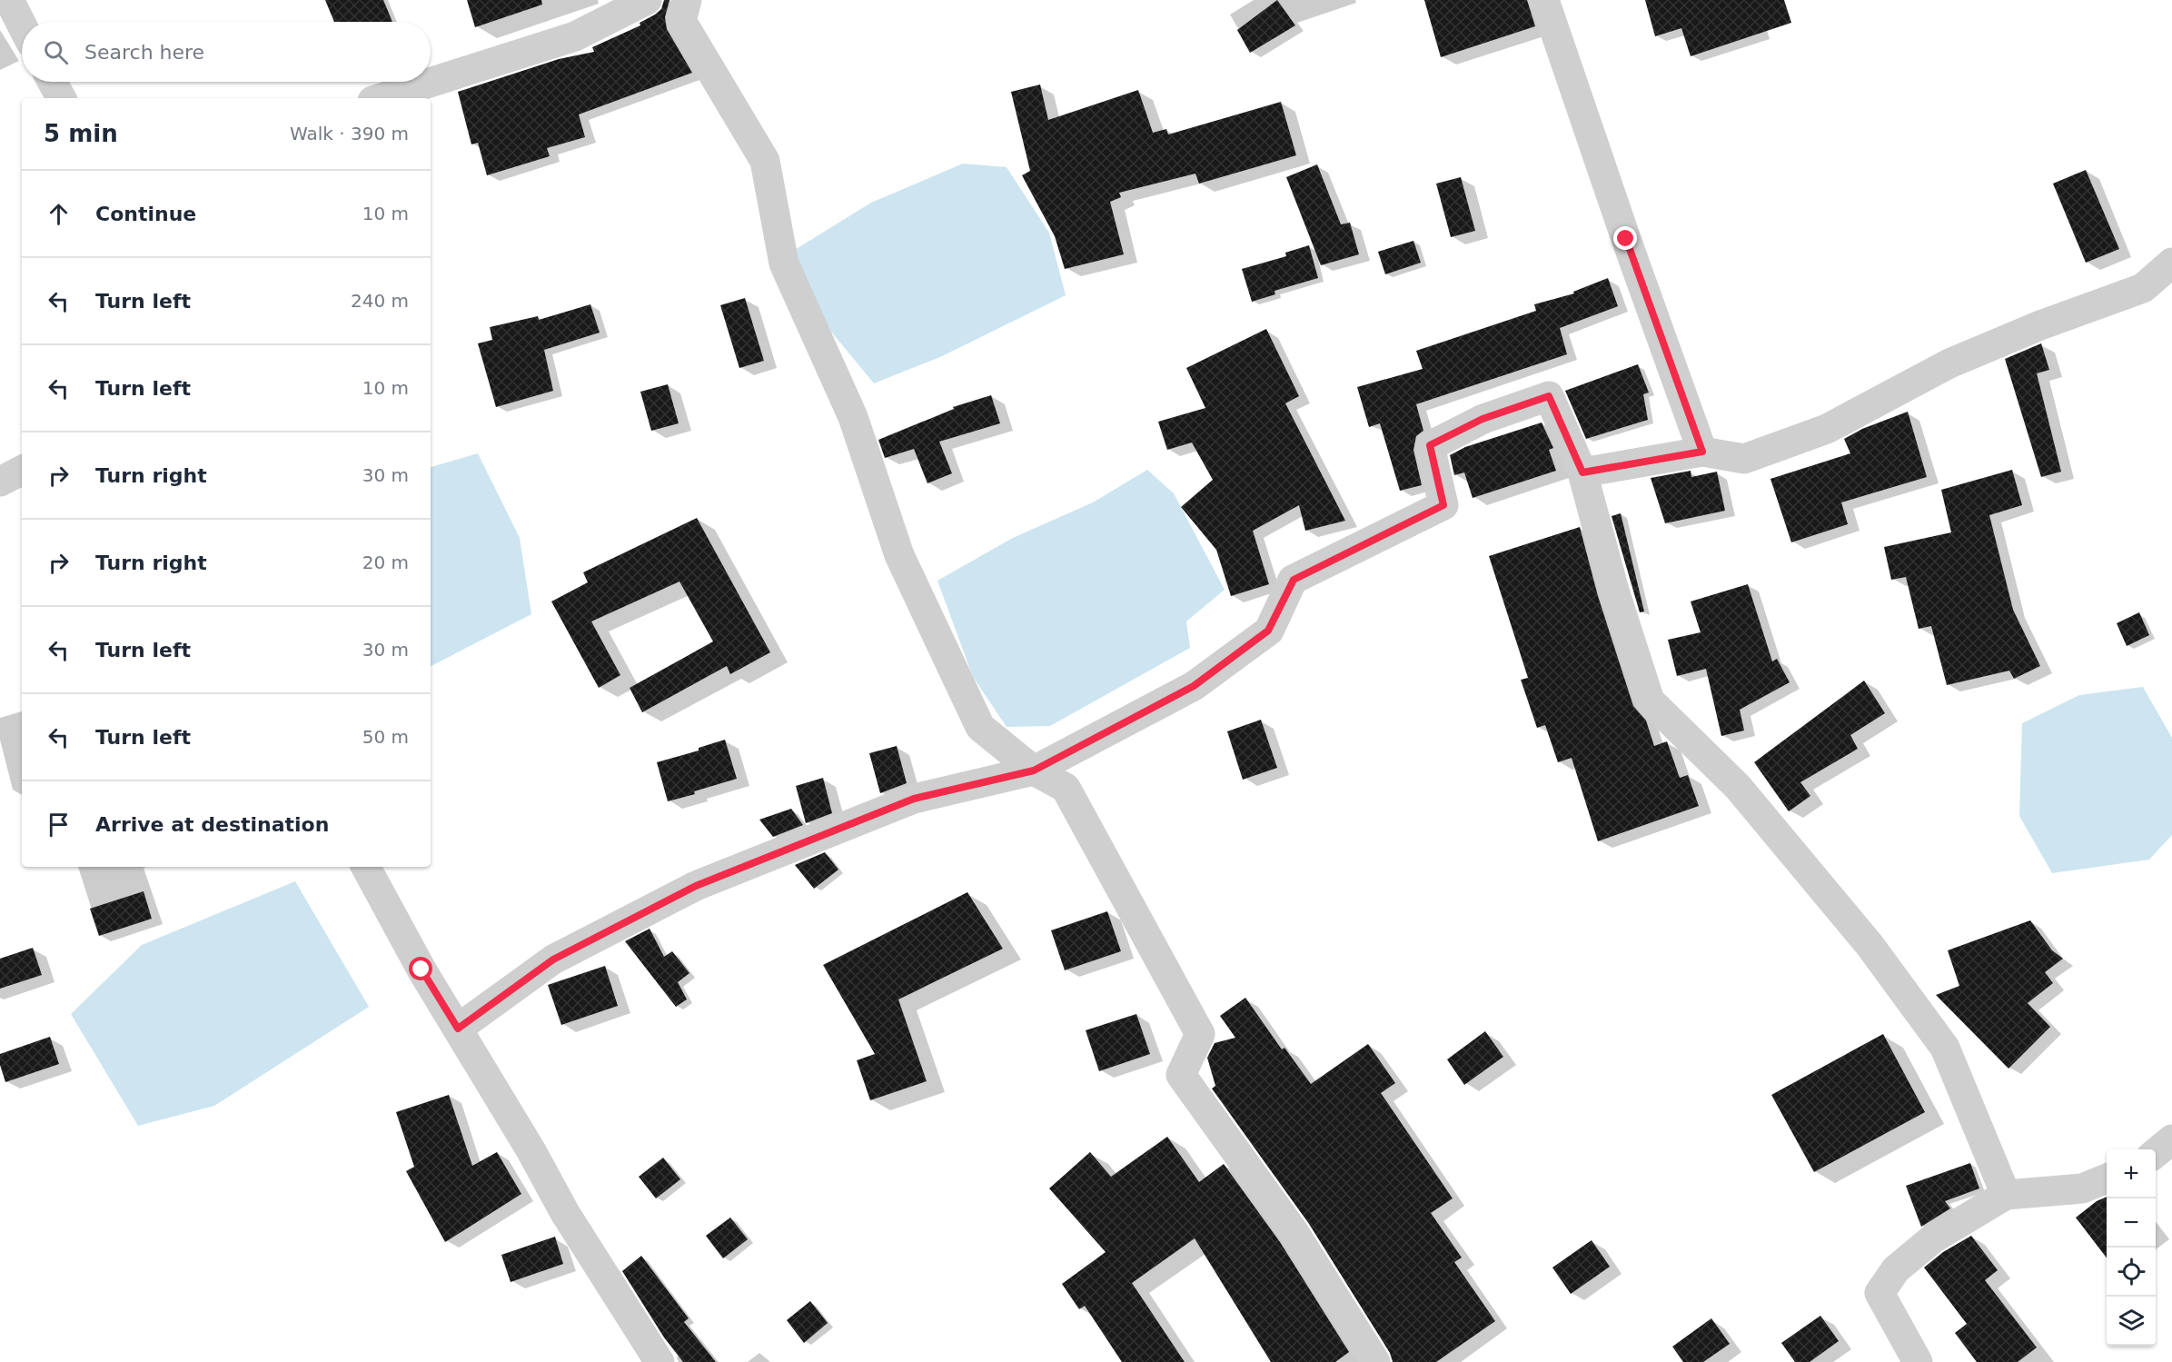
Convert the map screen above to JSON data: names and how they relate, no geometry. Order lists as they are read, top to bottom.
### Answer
{
  "page": {
    "search": "Search here",
    "heading": ["5 min", "Walk · 390 m"],
    "list": [
      ["Continue", "10 m"],
      ["Turn left", "240 m"],
      ["Turn left", "10 m"],
      ["Turn right", "30 m"],
      ["Turn right", "20 m"],
      ["Turn left", "30 m"],
      ["Turn left", "50 m"],
      "Arrive at destination"
    ],
    "map_buttons": ["+", "−"]
  }
}
